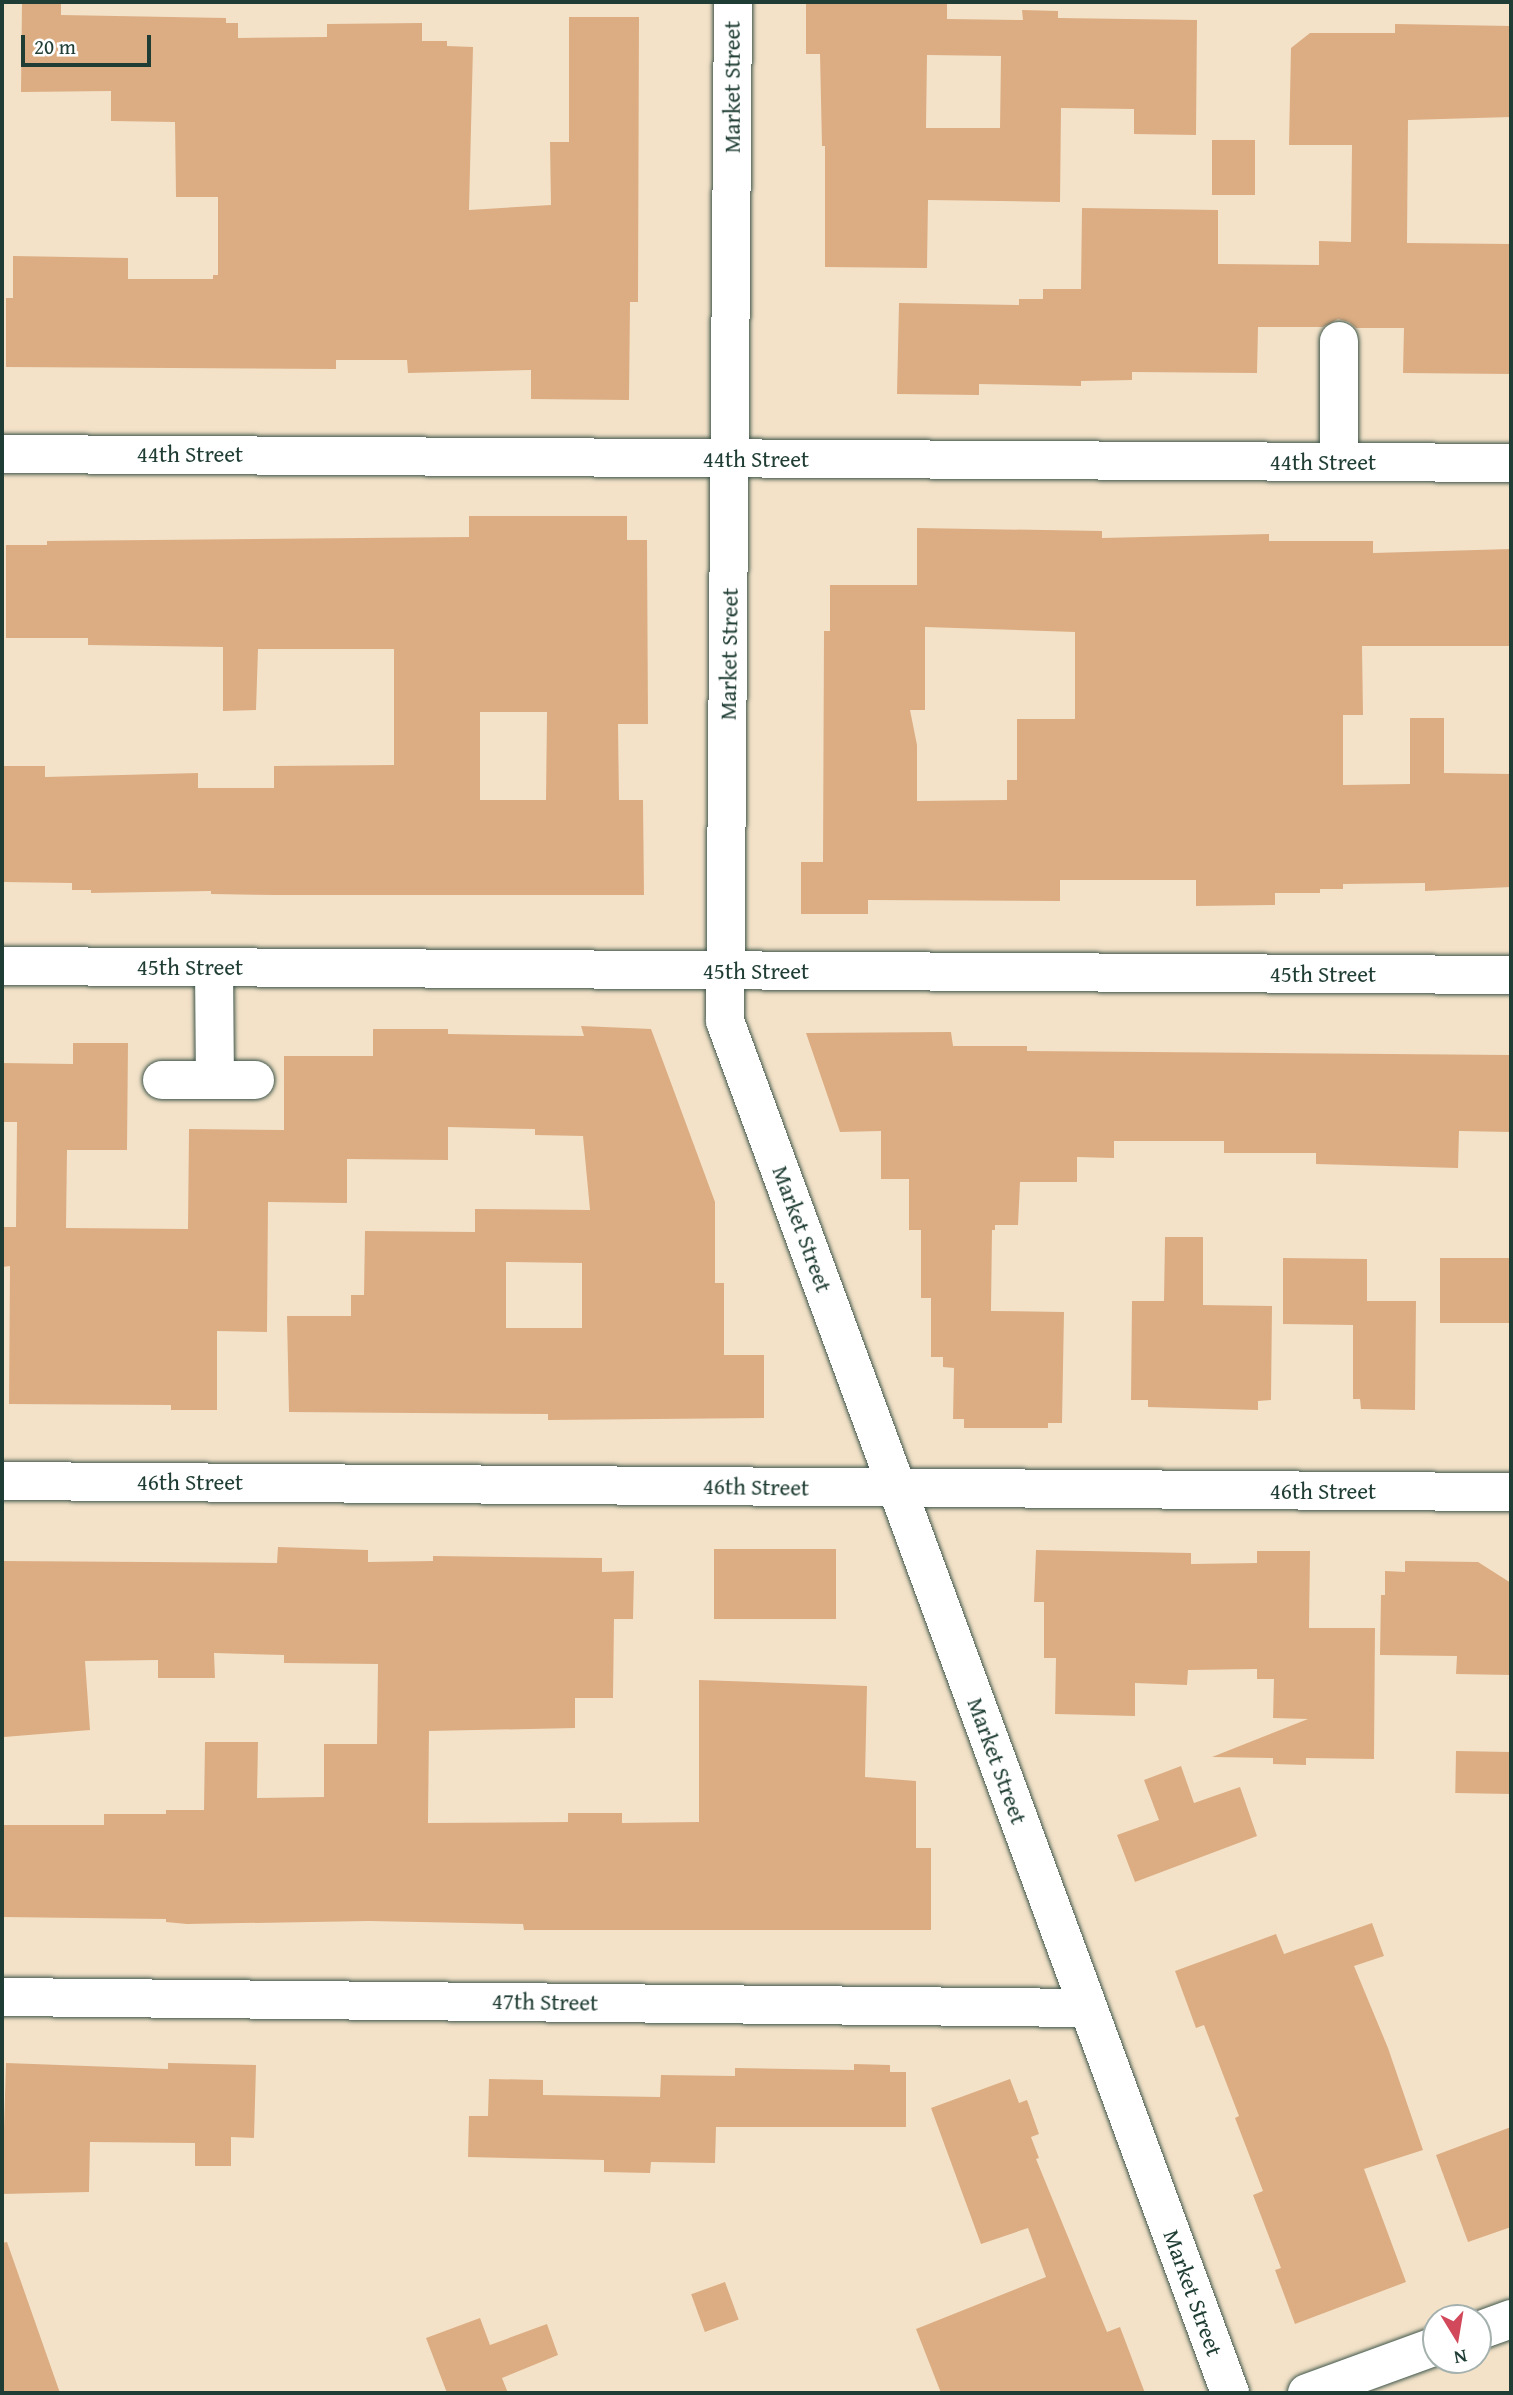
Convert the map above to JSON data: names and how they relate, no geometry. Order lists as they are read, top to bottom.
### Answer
{
  "streets": {
    "street": [
      "Market Street",
      "44th Street",
      "45th Street",
      "46th Street",
      "47th Street"
    ]
  },
  "crossings": [
    ["Market Street", "44th Street"],
    ["Market Street", "45th Street"],
    ["Market Street", "46th Street"],
    ["Market Street", "47th Street"]
  ],
  "scale_bar": "20 m",
  "north": "bottom"
}
